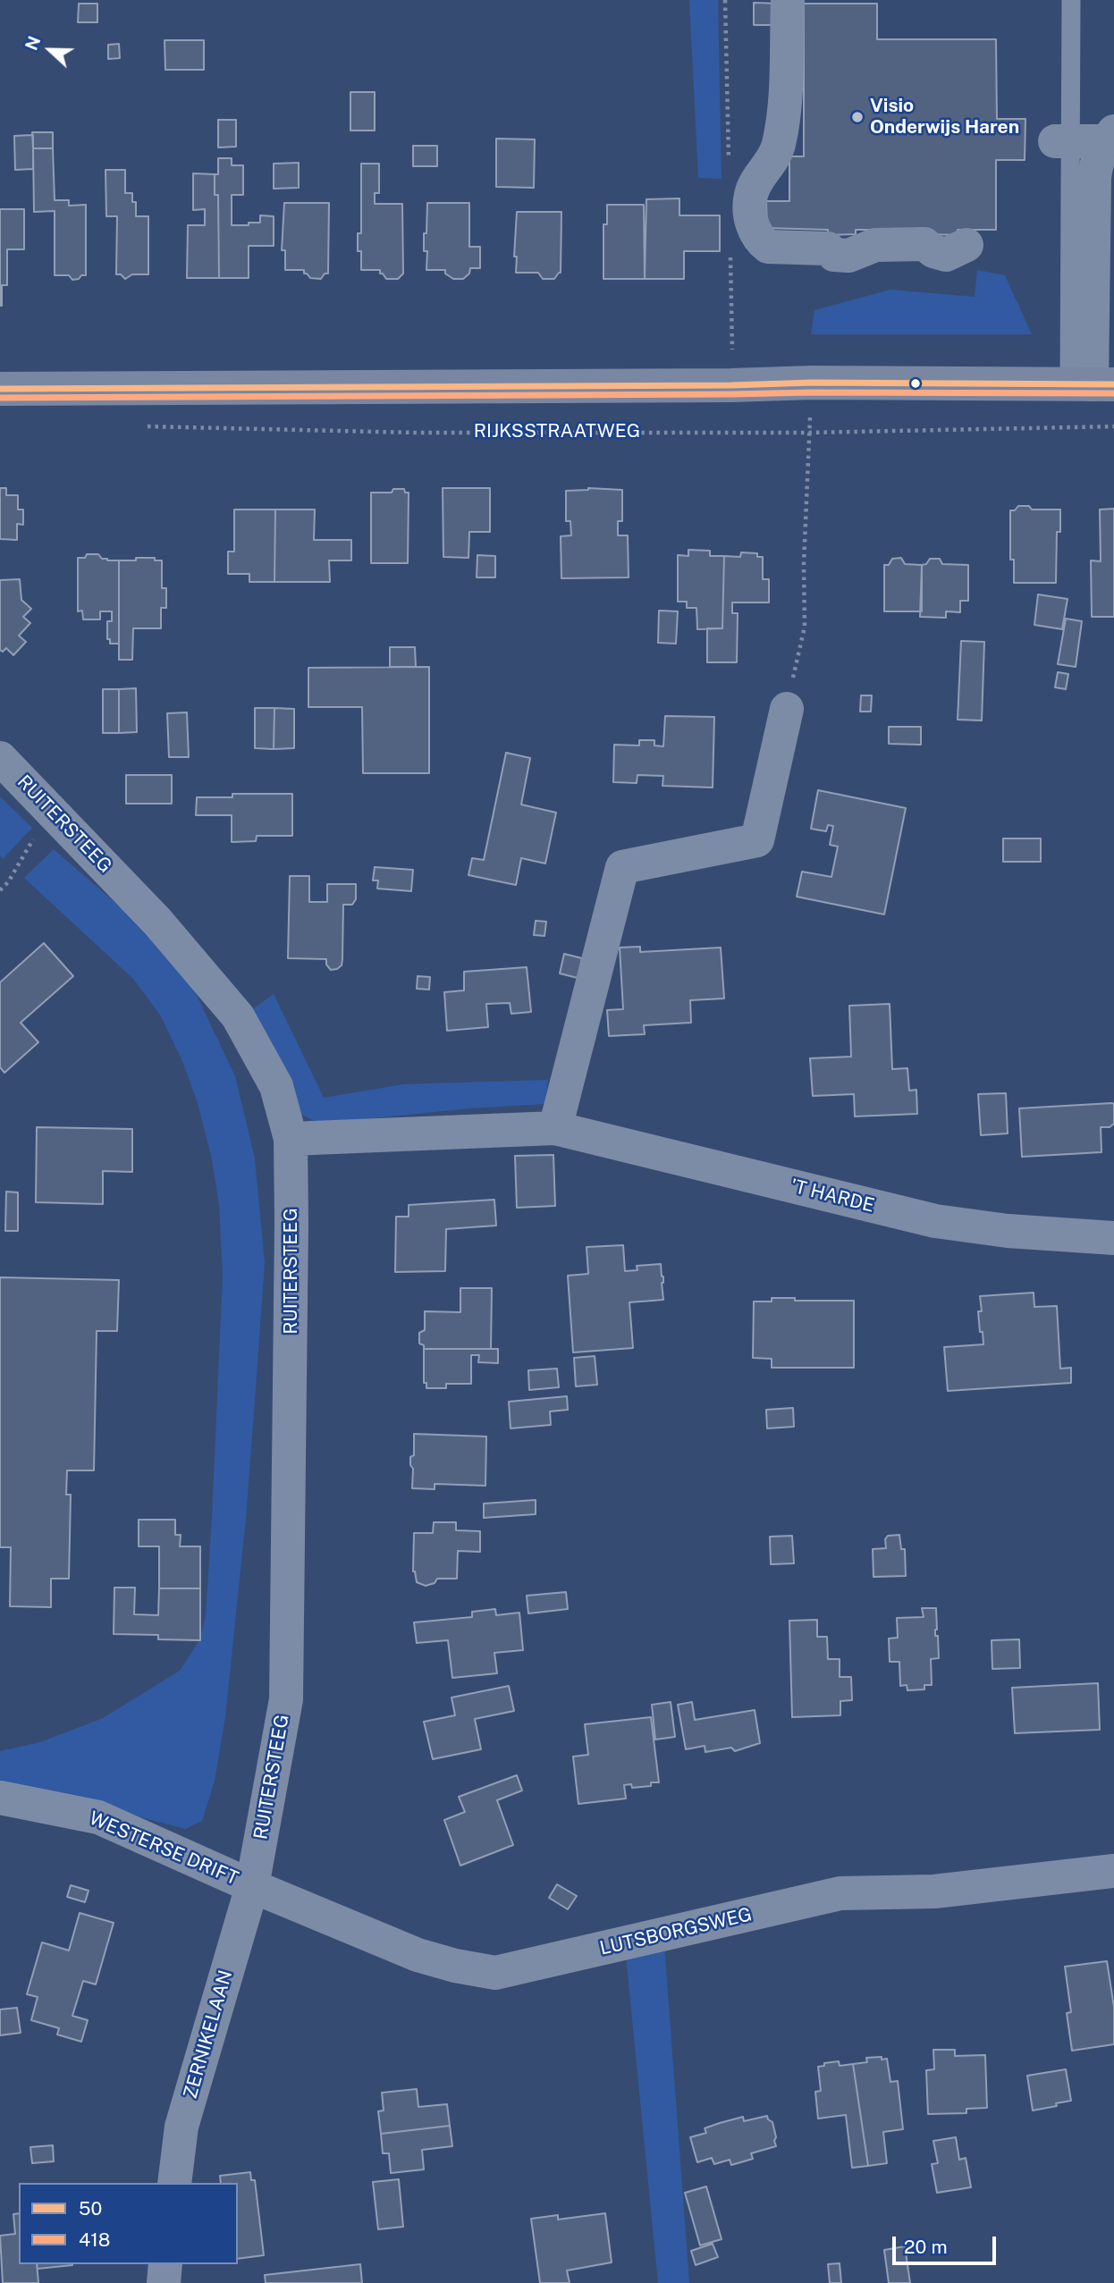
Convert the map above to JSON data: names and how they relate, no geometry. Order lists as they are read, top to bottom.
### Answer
{
  "streets": {
    "street": [
      "RUITERSTEEG",
      "'T HARDE",
      "WESTERSE DRIFT",
      "LUTSBORGSWEG",
      "ZERNIKELAAN"
    ],
    "path": ["RIJKSSTRAATWEG"]
  },
  "crossings": [
    ["RUITERSTEEG", "'T HARDE"],
    ["RUITERSTEEG", "WESTERSE DRIFT"],
    ["RUITERSTEEG", "LUTSBORGSWEG"],
    ["RUITERSTEEG", "ZERNIKELAAN"],
    ["WESTERSE DRIFT", "LUTSBORGSWEG"],
    ["WESTERSE DRIFT", "ZERNIKELAAN"],
    ["LUTSBORGSWEG", "ZERNIKELAAN"]
  ],
  "places": ["Visio Onderwijs Haren"],
  "lines": ["transit line 50", "transit line 418"],
  "legend": ["50", "418"],
  "scale_bar": "20 m",
  "north": "left"
}
